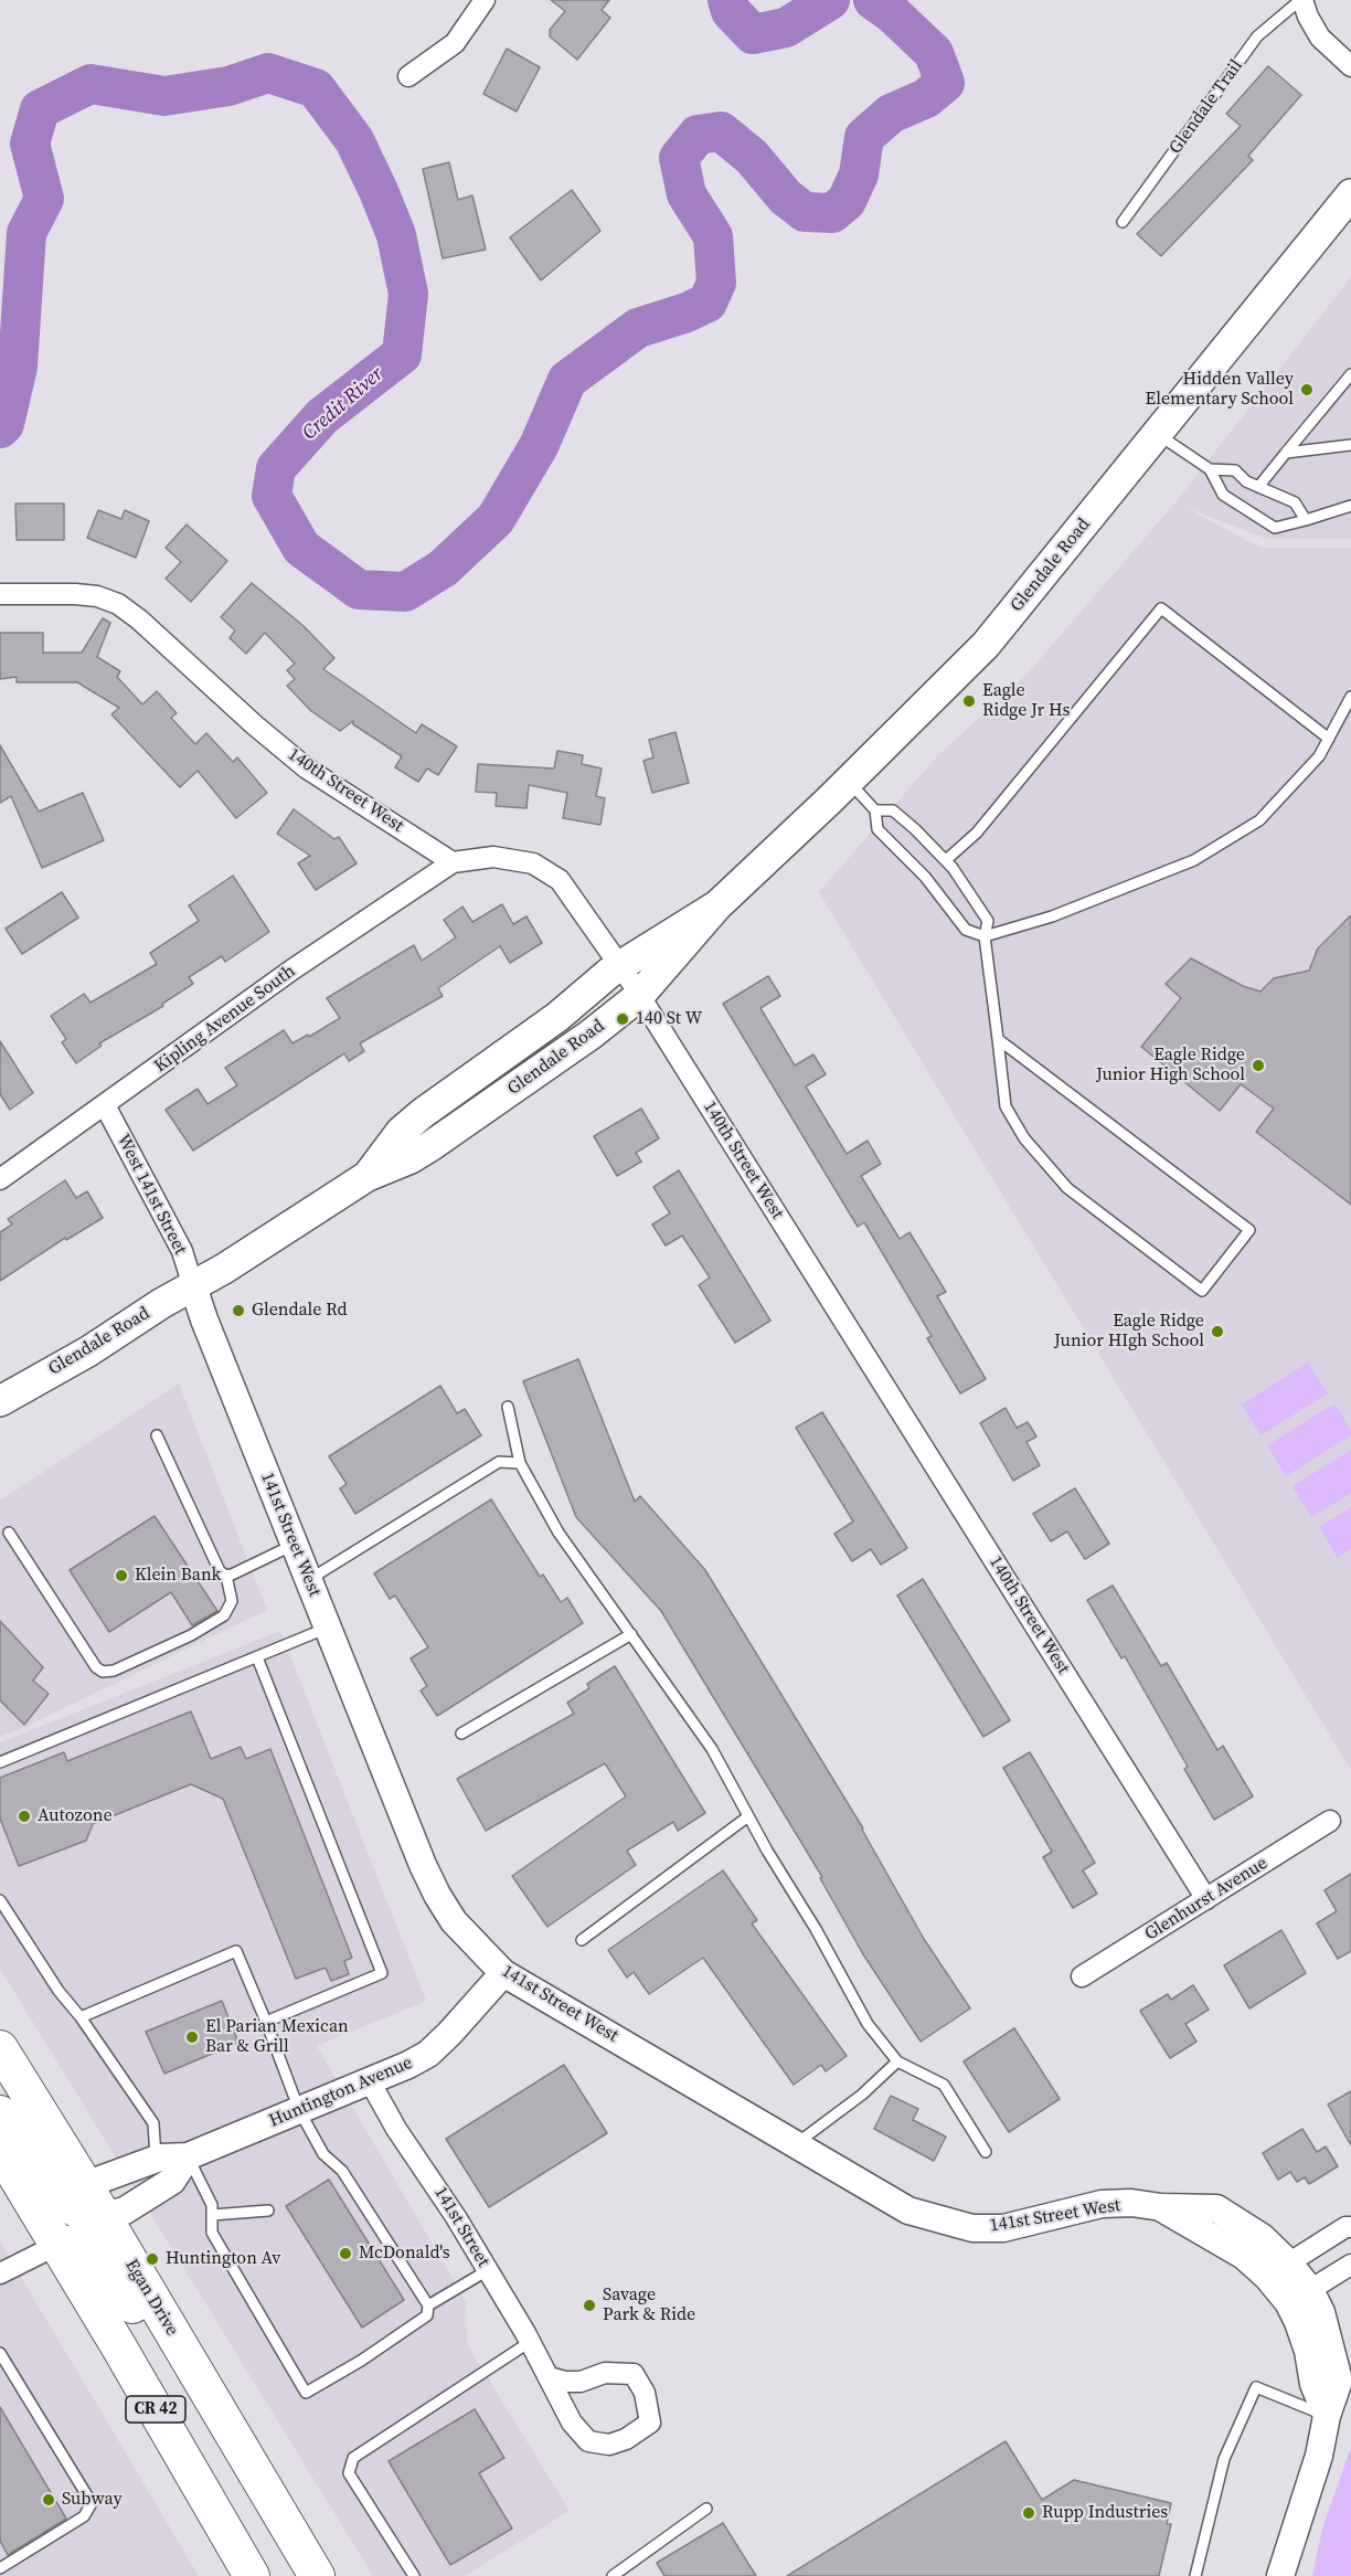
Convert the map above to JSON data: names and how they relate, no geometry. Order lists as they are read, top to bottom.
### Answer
{
  "streets": {
    "highway": ["Egan Drive", "CR 42"],
    "main road": ["Glendale Road"],
    "street": [
      "Glendale Trail",
      "140th Street West",
      "Kipling Avenue South",
      "West 141st Street",
      "141st Street West",
      "Glenhurst Avenue",
      "Huntington Avenue",
      "141st Street"
    ]
  },
  "crossings": [
    ["Glendale Road", "140th Street West"],
    ["Glendale Road", "West 141st Street"],
    ["Glendale Road", "141st Street West"],
    ["140th Street West", "Kipling Avenue South"],
    ["140th Street West", "Glenhurst Avenue"],
    ["Kipling Avenue South", "West 141st Street"],
    ["West 141st Street", "141st Street West"],
    ["141st Street West", "Huntington Avenue"],
    ["Huntington Avenue", "141st Street"],
    ["Huntington Avenue", "Egan Drive"]
  ],
  "water": ["Credit River"],
  "places": [
    "Hidden Valley Elementary School",
    "Eagle Ridge Jr Hs",
    "140 St W",
    "Eagle Ridge Junior High School",
    "Glendale Rd",
    "Eagle Ridge Junior HIgh School",
    "Klein Bank",
    "Autozone",
    "El Parian Mexican Bar & Grill",
    "McDonald's",
    "Huntington Av",
    "Savage Park & Ride",
    "Subway",
    "Rupp Industries"
  ]
}
